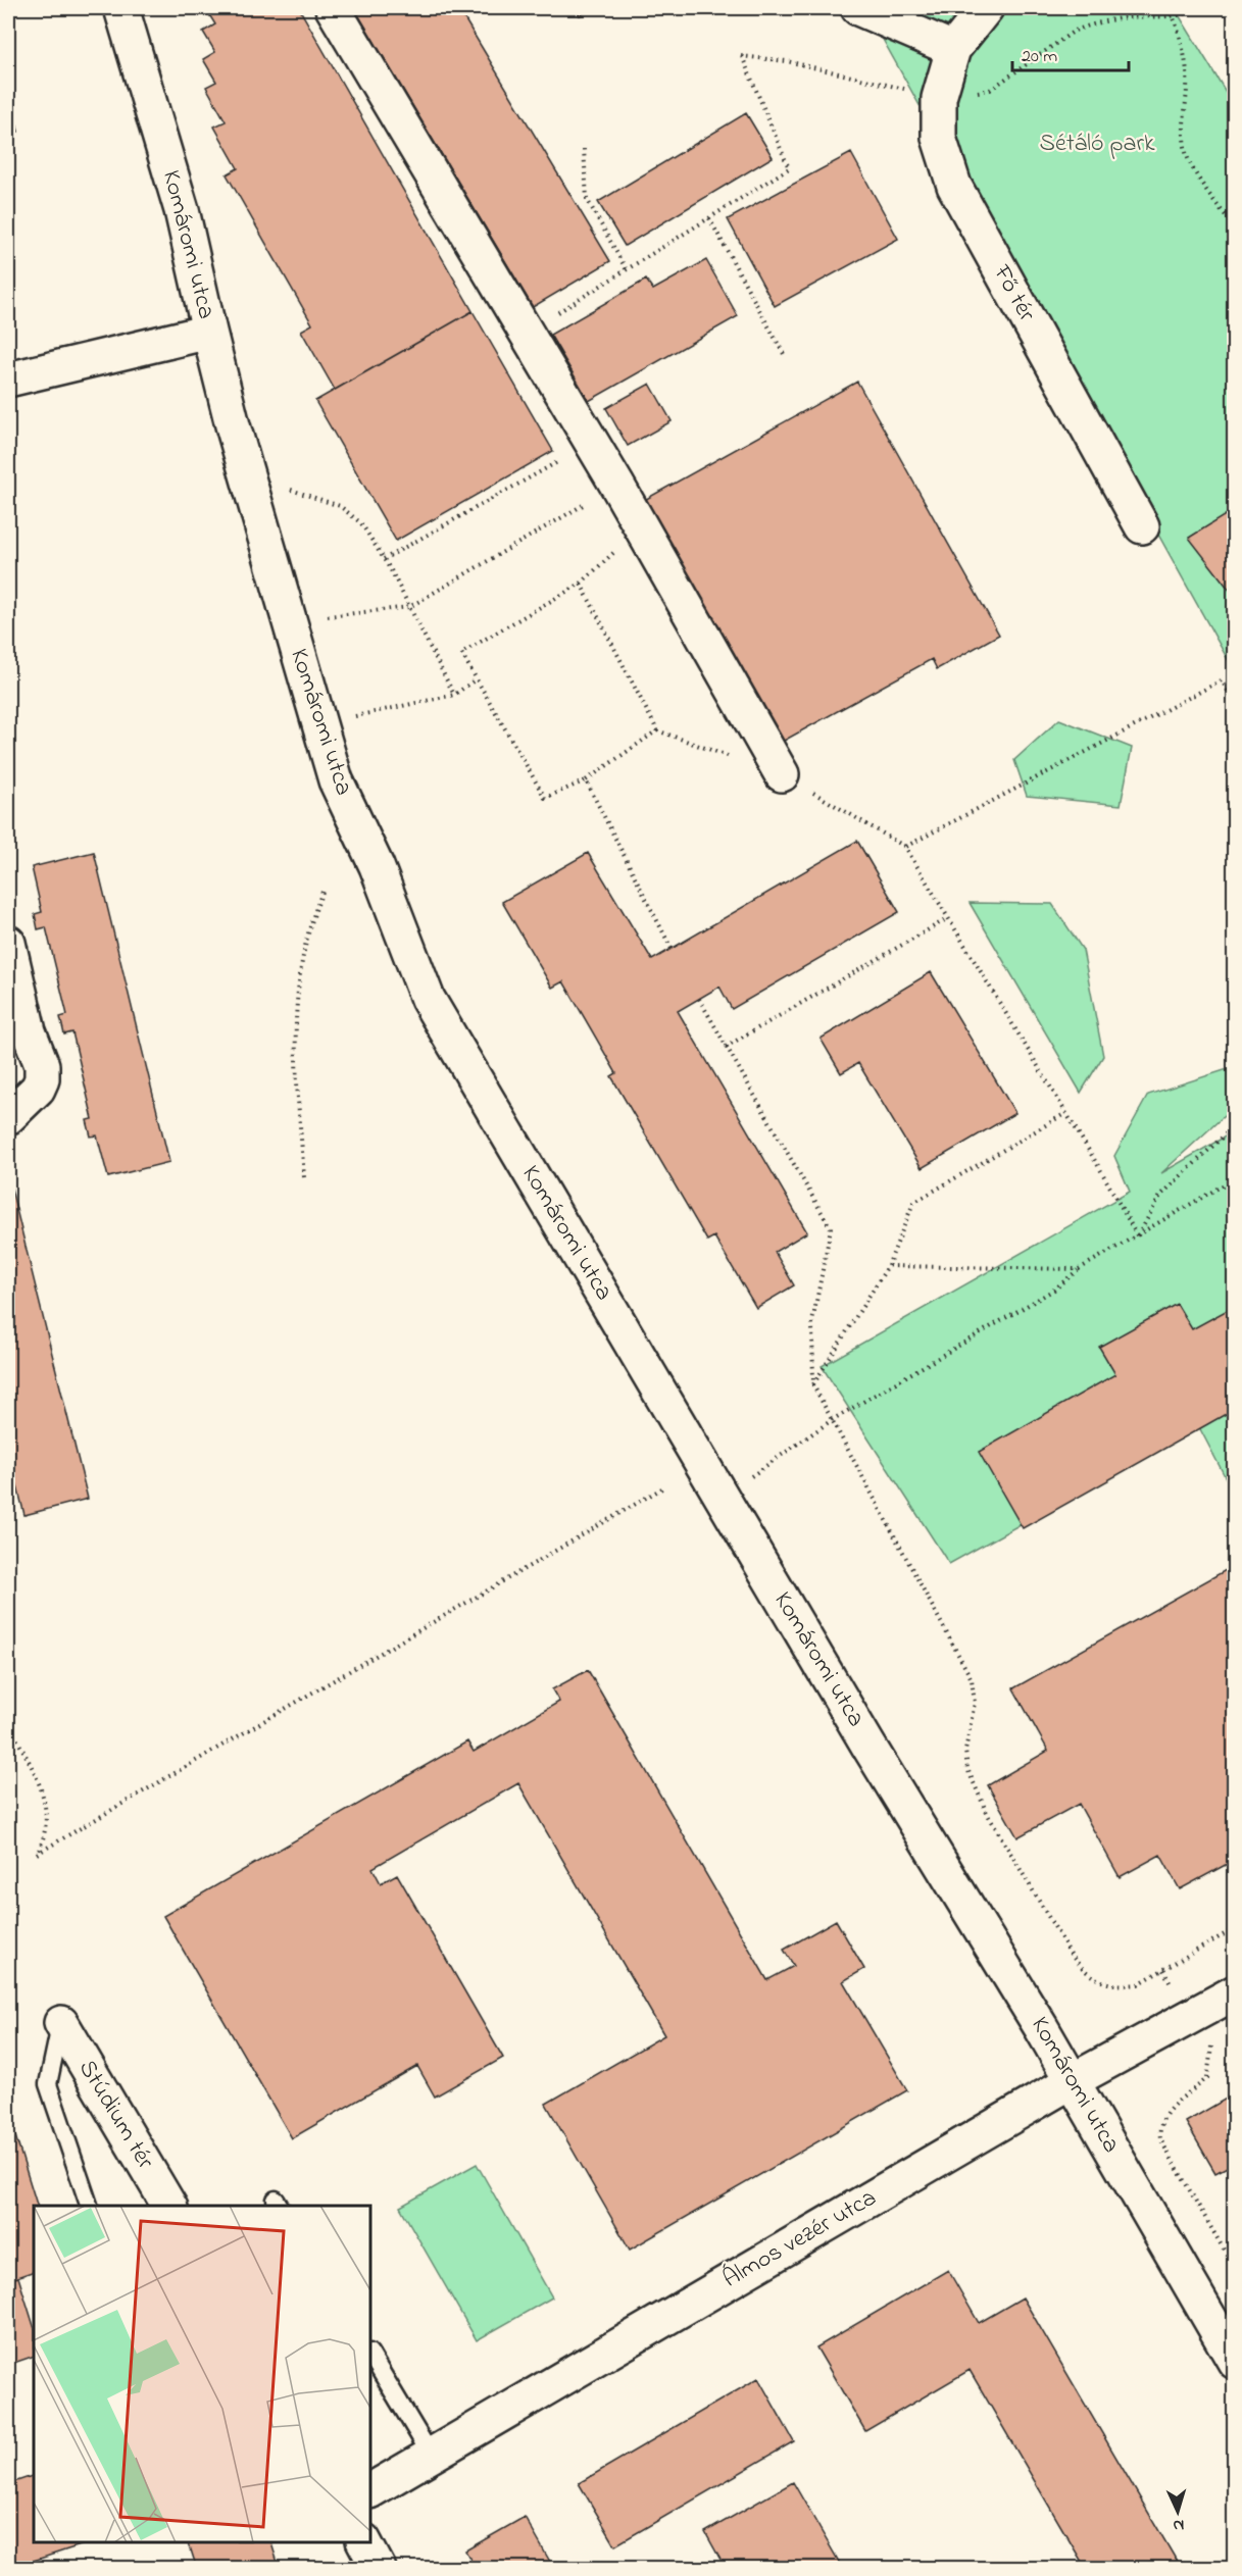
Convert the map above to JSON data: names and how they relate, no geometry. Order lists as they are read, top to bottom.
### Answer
{
  "streets": {
    "street": [
      "Komáromi utca",
      "Fő tér",
      "Stúdium tér",
      "Álmos vezér utca"
    ]
  },
  "crossings": [
    ["Komáromi utca", "Álmos vezér utca"]
  ],
  "parks": ["Sétáló park"],
  "scale_bar": "20 m",
  "north": "bottom"
}
